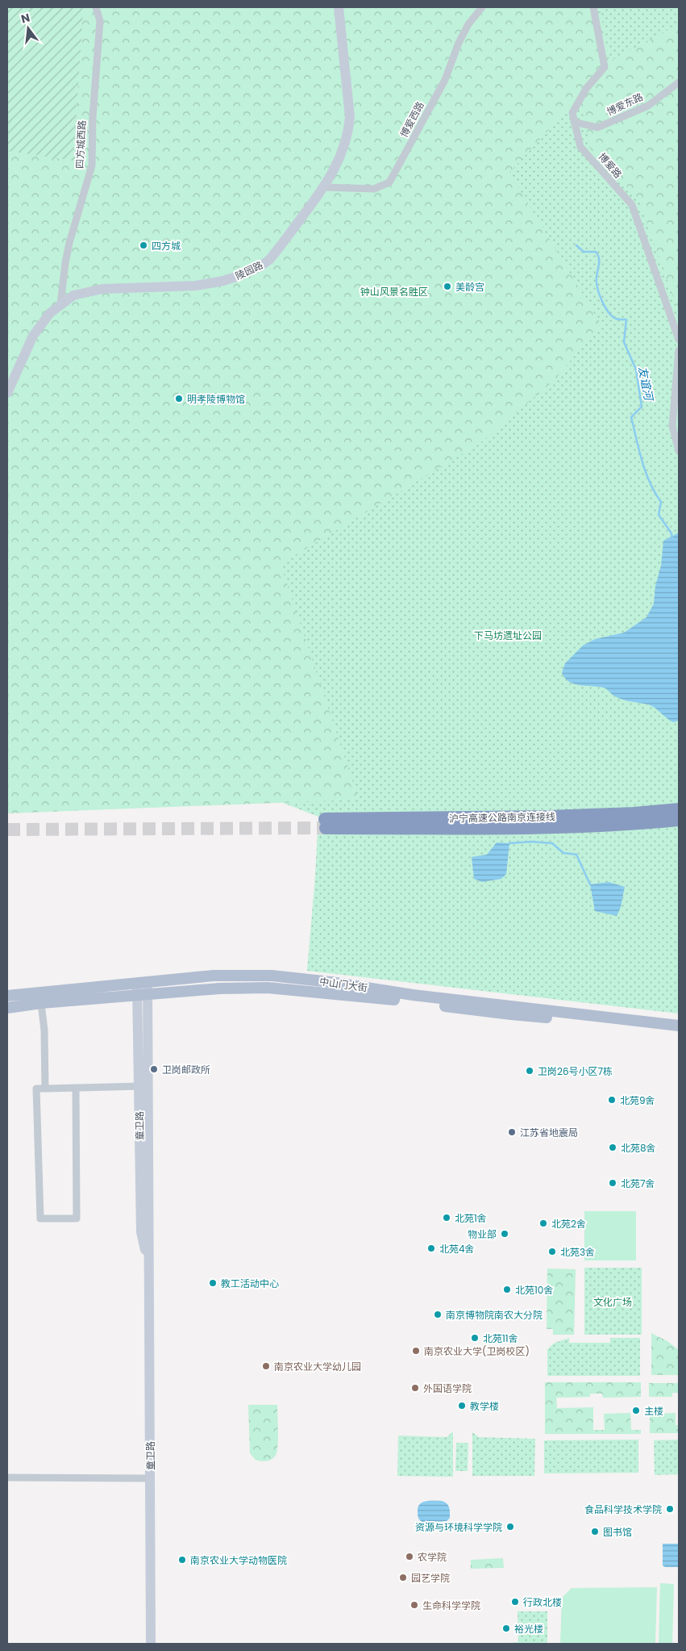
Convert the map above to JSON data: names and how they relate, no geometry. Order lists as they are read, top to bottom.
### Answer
{
  "streets": {
    "highway": ["沪宁高速公路南京连接线"],
    "main road": ["中山门大街"],
    "street": [
      "博爱东路",
      "博爱西路",
      "四方城西路",
      "博爱路",
      "陵园路",
      "童卫路"
    ]
  },
  "crossings": [
    ["博爱东路", "博爱路"],
    ["博爱西路", "陵园路"],
    ["四方城西路", "陵园路"],
    ["中山门大街", "童卫路"]
  ],
  "water": ["友谊河"],
  "parks": ["钟山风景名胜区", "下马坊遗址公园", "文化广场"],
  "places": [
    "四方城",
    "美龄宫",
    "明孝陵博物馆",
    "卫岗邮政所",
    "卫岗26号小区7栋",
    "北苑9舍",
    "江苏省地震局",
    "北苑8舍",
    "北苑7舍",
    "北苑1舍",
    "北苑2舍",
    "物业部",
    "北苑4舍",
    "北苑3舍",
    "教工活动中心",
    "北苑10舍",
    "南京博物院南农大分院",
    "北苑11舍",
    "南京农业大学(卫岗校区)",
    "南京农业大学幼儿园",
    "外国语学院",
    "教学楼",
    "主楼",
    "食品科学技术学院",
    "资源与环境科学学院",
    "图书馆",
    "农学院",
    "南京农业大学动物医院",
    "园艺学院",
    "行政北楼",
    "生命科学学院",
    "裕光楼"
  ],
  "north": "top"
}
